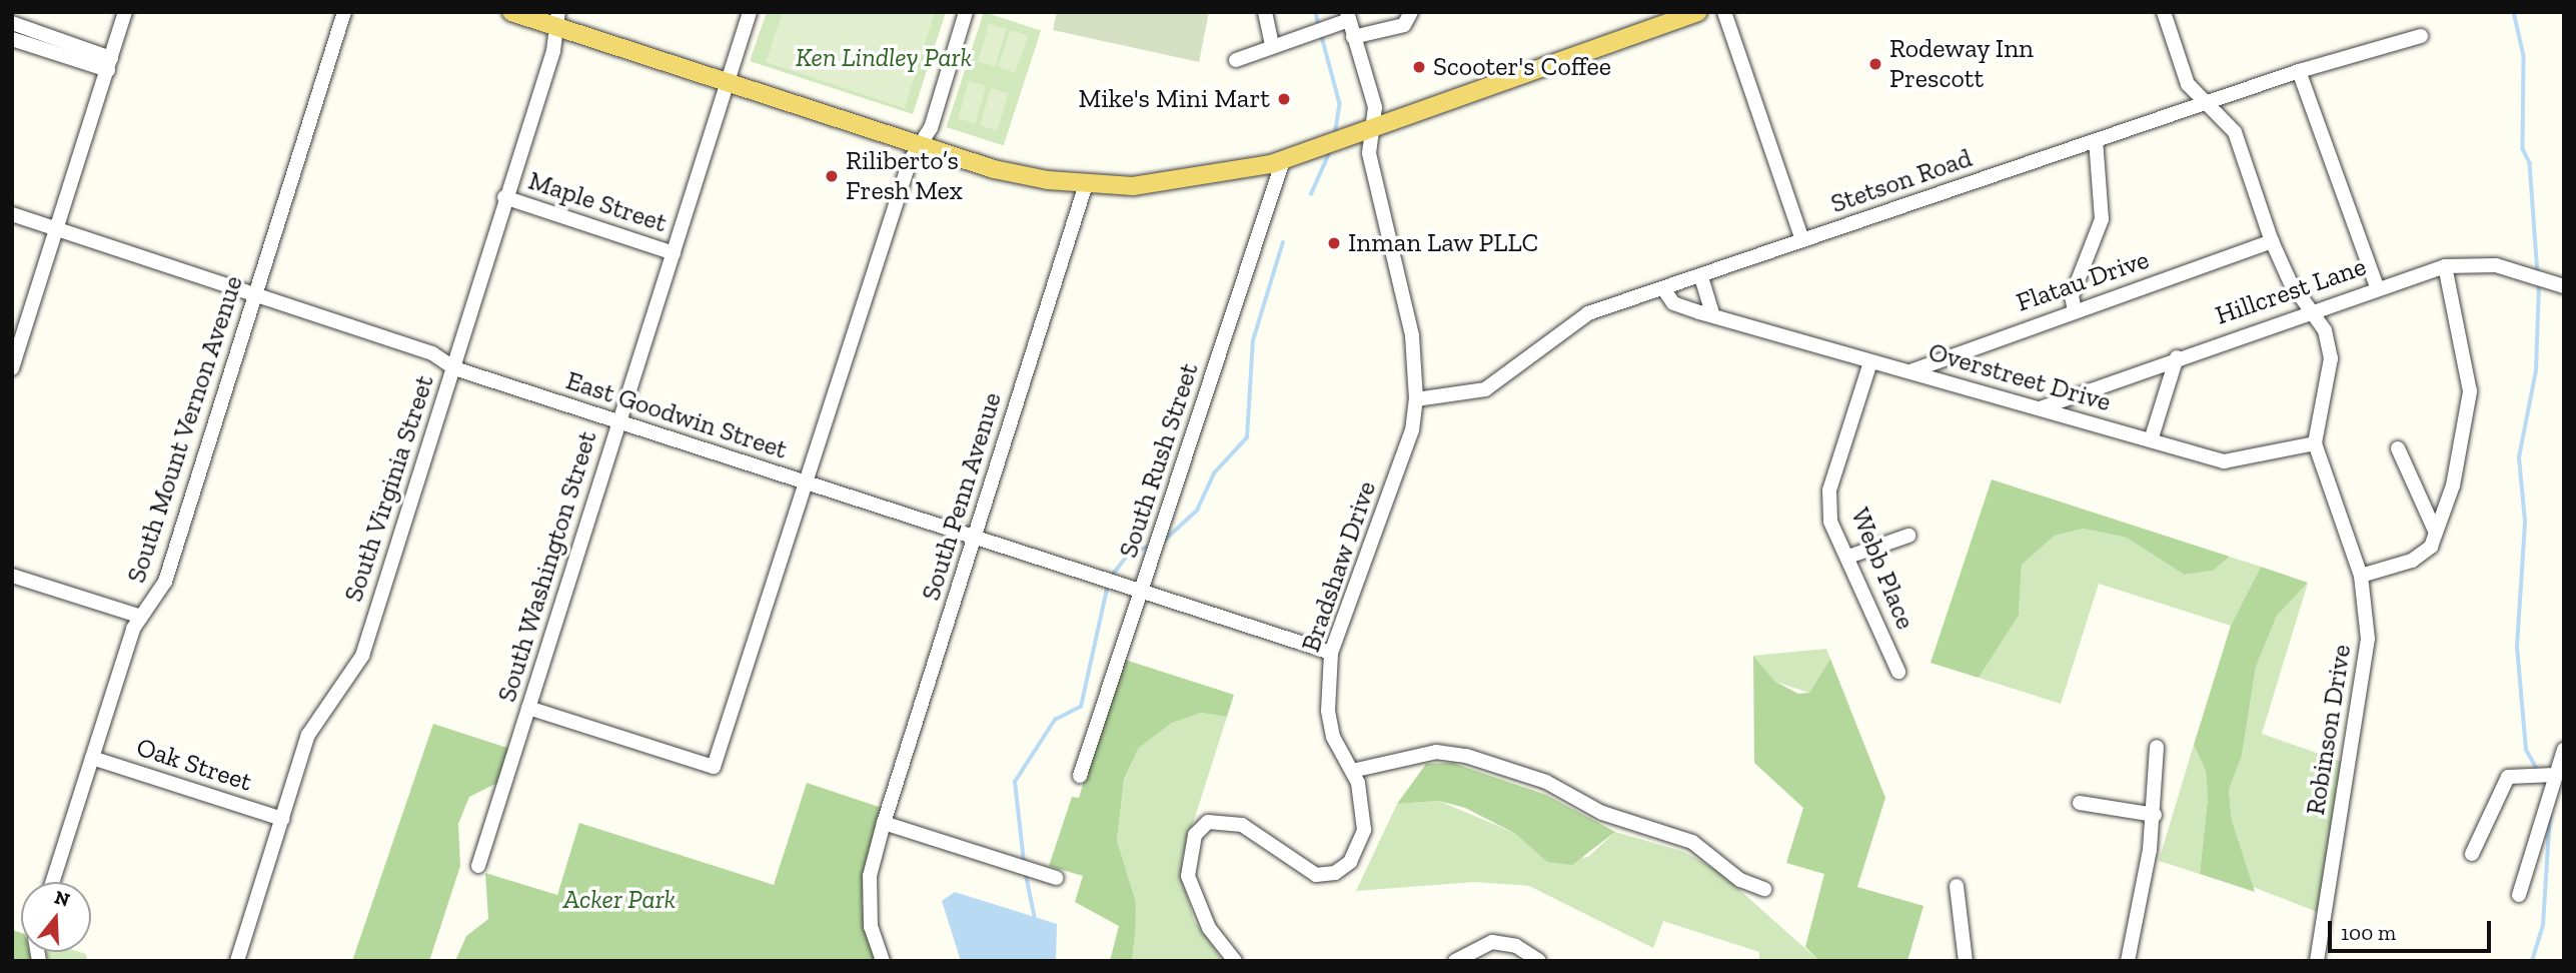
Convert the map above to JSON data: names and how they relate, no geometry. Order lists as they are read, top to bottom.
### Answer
{
  "streets": {
    "street": [
      "Stetson Road",
      "Maple Street",
      "Flatau Drive",
      "Hillcrest Lane",
      "Overstreet Drive",
      "East Goodwin Street",
      "South Mount Vernon Avenue",
      "South Rush Street",
      "South Virginia Street",
      "South Penn Avenue",
      "South Washington Street",
      "Bradshaw Drive",
      "Webb Place",
      "Robinson Drive",
      "Oak Street"
    ]
  },
  "crossings": [
    ["Stetson Road", "Overstreet Drive"],
    ["Stetson Road", "Bradshaw Drive"],
    ["Stetson Road", "Robinson Drive"],
    ["Maple Street", "South Virginia Street"],
    ["Maple Street", "South Washington Street"],
    ["Flatau Drive", "Overstreet Drive"],
    ["Flatau Drive", "Robinson Drive"],
    ["Hillcrest Lane", "Overstreet Drive"],
    ["Hillcrest Lane", "Robinson Drive"],
    ["Overstreet Drive", "Webb Place"],
    ["Overstreet Drive", "Robinson Drive"],
    ["East Goodwin Street", "South Mount Vernon Avenue"],
    ["East Goodwin Street", "South Rush Street"],
    ["East Goodwin Street", "South Virginia Street"],
    ["East Goodwin Street", "South Penn Avenue"],
    ["East Goodwin Street", "South Washington Street"],
    ["East Goodwin Street", "Bradshaw Drive"],
    ["South Mount Vernon Avenue", "Oak Street"],
    ["South Virginia Street", "Oak Street"]
  ],
  "parks": ["Ken Lindley Park", "Acker Park"],
  "places": [
    "Rodeway Inn Prescott",
    "Scooter's Coffee",
    "Mike's Mini Mart",
    "Riliberto’s Fresh Mex",
    "Inman Law PLLC"
  ],
  "scale_bar": "100 m",
  "north": "top"
}
